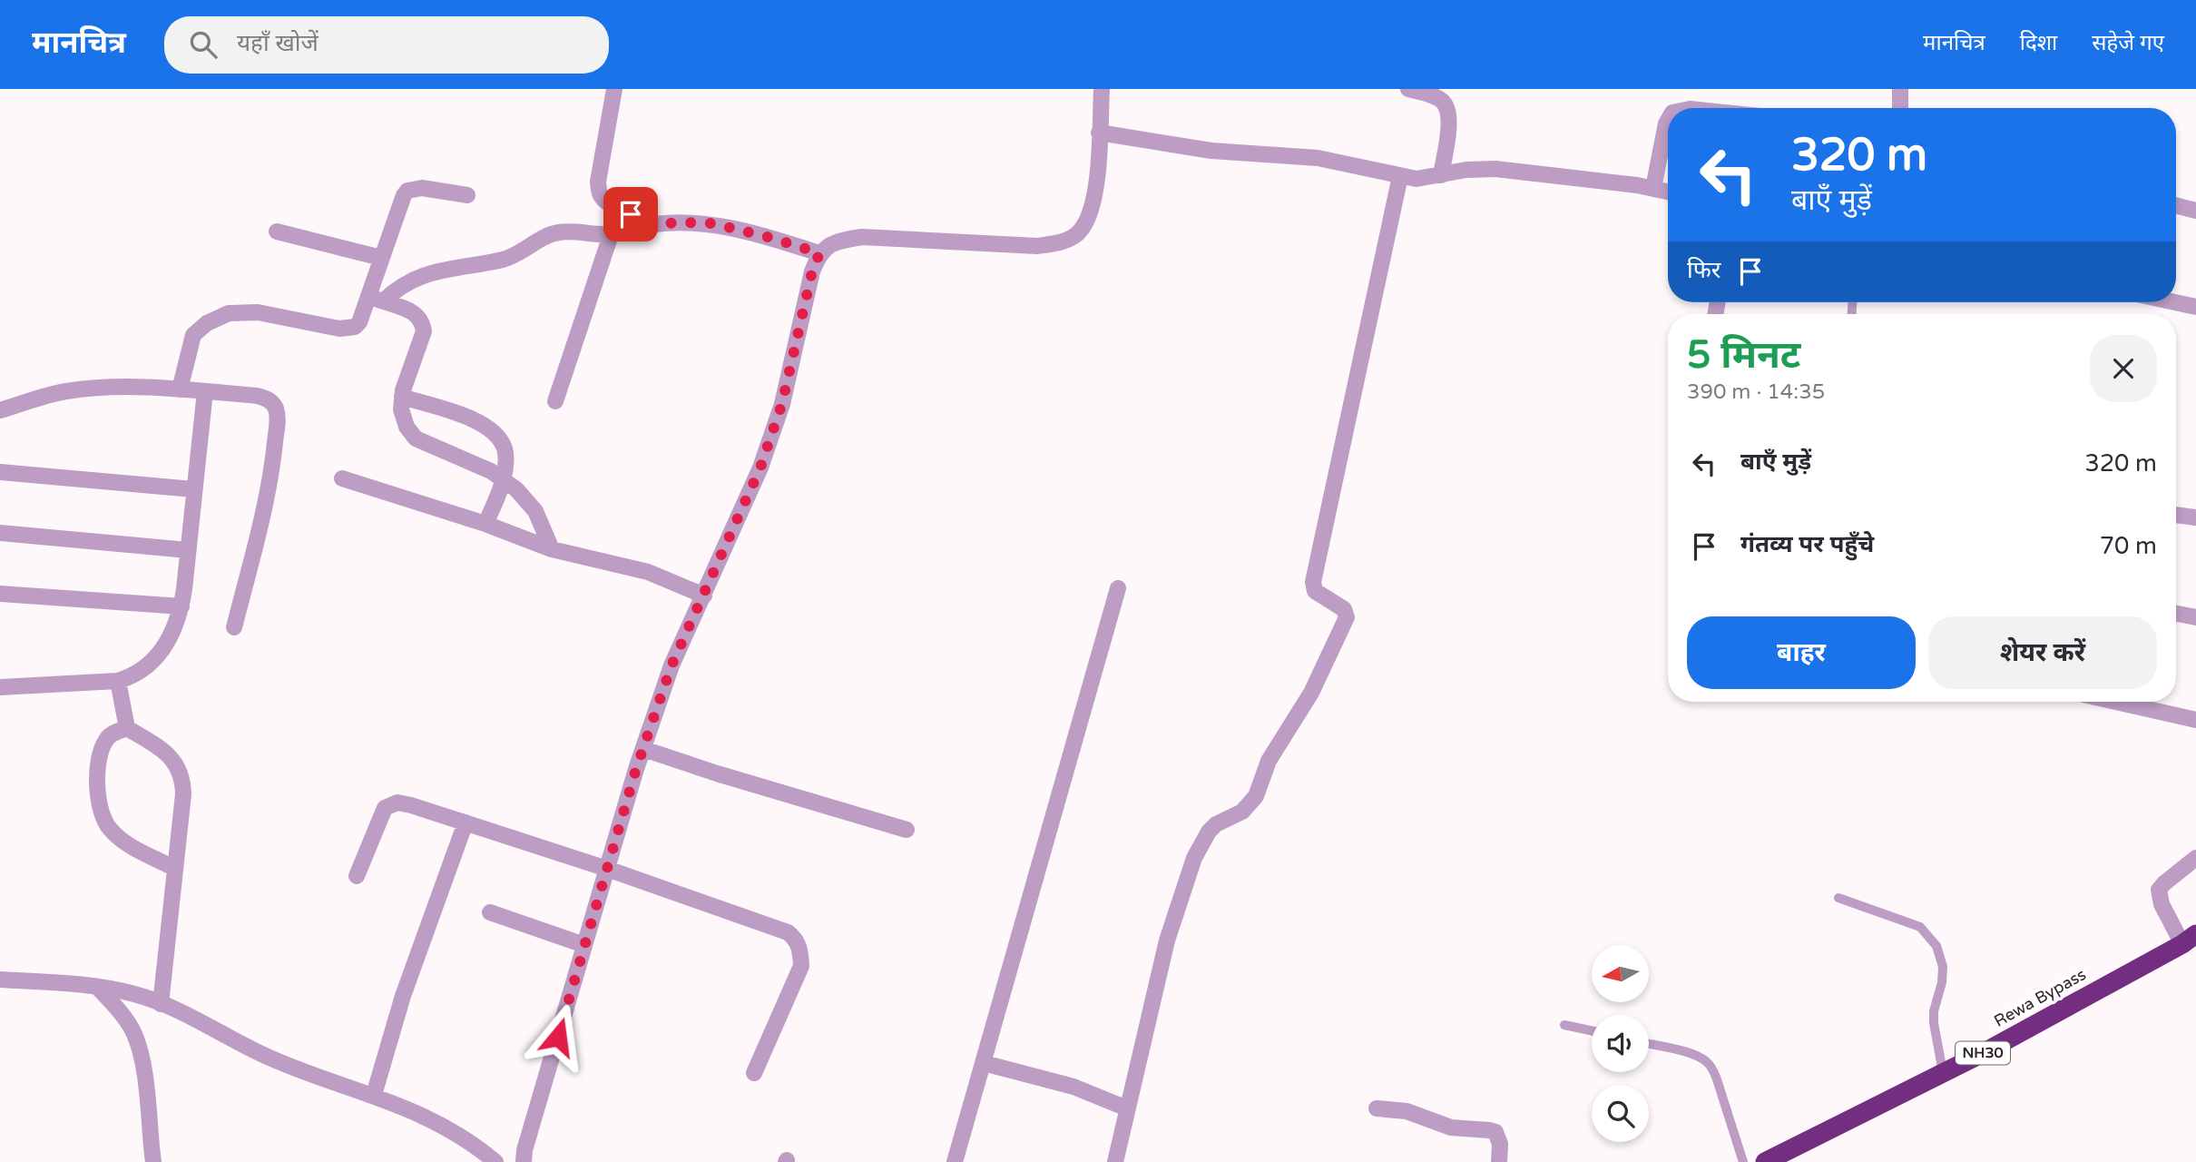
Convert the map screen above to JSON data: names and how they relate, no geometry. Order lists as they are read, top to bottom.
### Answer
{
  "streets": {
    "highway": ["Rewa Bypass", "NH30"]
  },
  "north": "left",
  "page": {
    "header": "मानचित्र",
    "search": "यहाँ खोजें",
    "nav": ["मानचित्र", "दिशा", "सहेजे गए"],
    "turn": ["320 m", "बाएँ मुड़ें"],
    "then": "फिर",
    "heading": ["5 मिनट", "390 m · 14:35"],
    "list": [
      {
        "name": "बाएँ मुड़ें",
        "value": "320 m"
      },
      {
        "name": "गंतव्य पर पहुँचे",
        "value": "70 m"
      }
    ],
    "buttons": ["बाहर", "शेयर करें"]
  }
}
